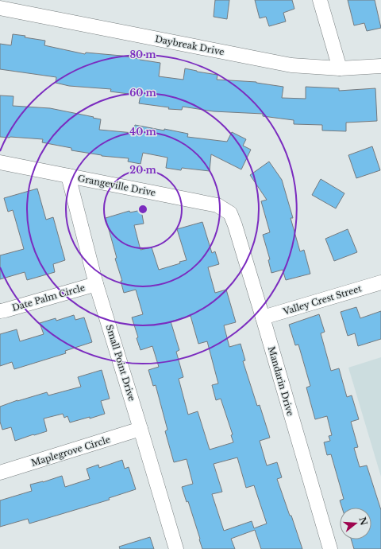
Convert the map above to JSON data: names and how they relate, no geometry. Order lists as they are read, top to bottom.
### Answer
{
  "streets": {
    "street": [
      "Daybreak Drive",
      "Grangeville Drive",
      "Date Palm Circle",
      "Valley Crest Street",
      "Small Point Drive",
      "Mandarin Drive",
      "Maplegrove Circle"
    ]
  },
  "crossings": [
    ["Grangeville Drive", "Small Point Drive"],
    ["Grangeville Drive", "Mandarin Drive"],
    ["Date Palm Circle", "Small Point Drive"],
    ["Valley Crest Street", "Mandarin Drive"],
    ["Small Point Drive", "Maplegrove Circle"]
  ],
  "north": "right",
  "rings": [
    "80 m",
    "60 m",
    "40 m",
    "20 m"
  ]
}
